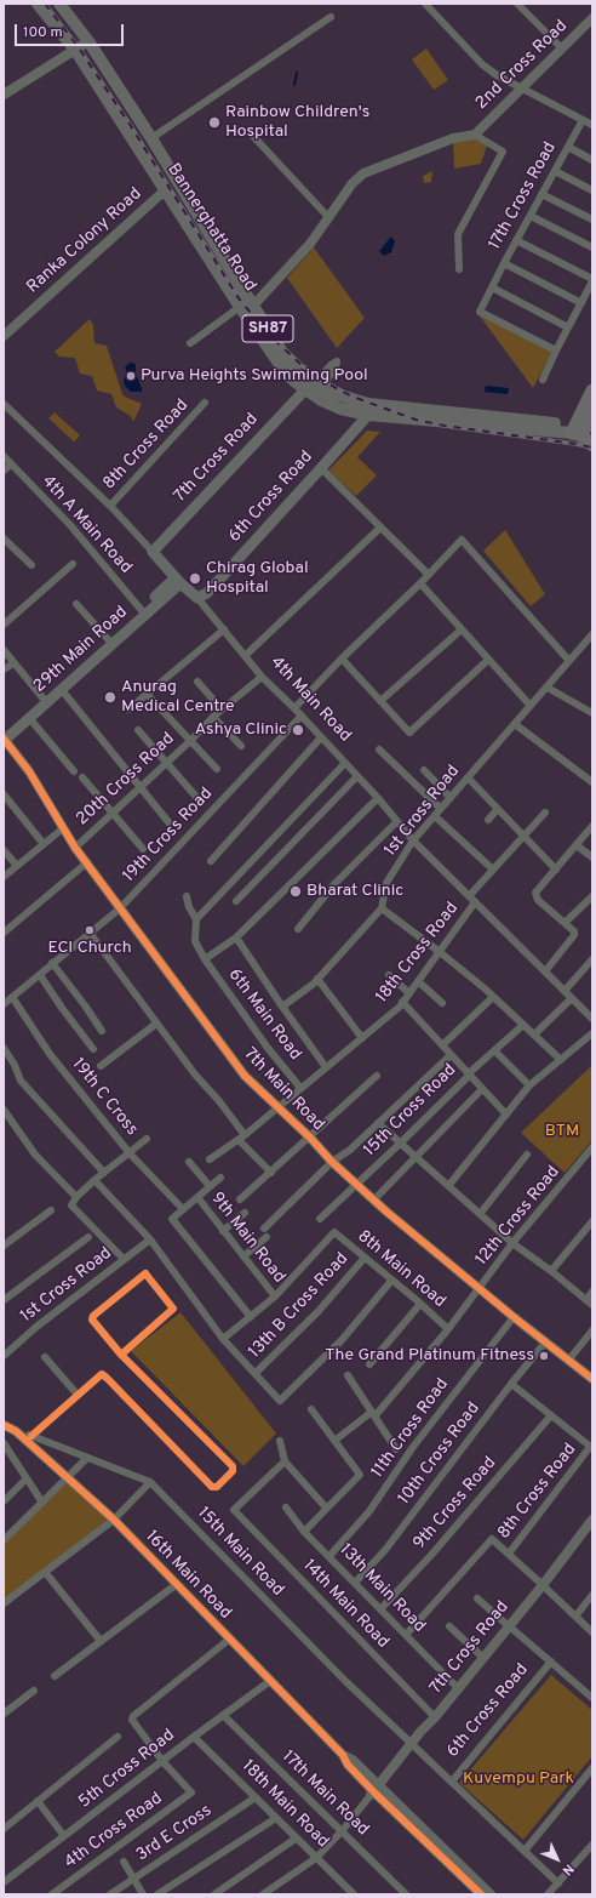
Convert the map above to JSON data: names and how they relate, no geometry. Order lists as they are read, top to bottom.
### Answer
{
  "streets": {
    "main road": [
      "Bannerghatta Road",
      "SH87",
      "7th Cross Road",
      "6th Cross Road",
      "29th Main Road",
      "4th Main Road"
    ],
    "street": [
      "2nd Cross Road",
      "17th Cross Road",
      "Ranka Colony Road",
      "8th Cross Road",
      "4th A Main Road",
      "20th Cross Road",
      "1st Cross Road",
      "19th Cross Road",
      "18th Cross Road",
      "6th Main Road",
      "7th Main Road",
      "19th C Cross",
      "15th Cross Road",
      "12th Cross Road",
      "9th Main Road",
      "8th Main Road",
      "13th B Cross Road",
      "11th Cross Road",
      "10th Cross Road",
      "9th Cross Road",
      "15th Main Road",
      "16th Main Road",
      "13th Main Road",
      "14th Main Road",
      "5th Cross Road",
      "17th Main Road",
      "18th Main Road",
      "4th Cross Road",
      "3rd E Cross"
    ]
  },
  "crossings": [
    ["Bannerghatta Road", "Ranka Colony Road"],
    ["Bannerghatta Road", "7th Cross Road"],
    ["Bannerghatta Road", "6th Cross Road"],
    ["8th Cross Road", "4th Main Road"],
    ["8th Cross Road", "13th Main Road"],
    ["7th Cross Road", "4th Main Road"],
    ["7th Cross Road", "15th Main Road"],
    ["7th Cross Road", "16th Main Road"],
    ["7th Cross Road", "13th Main Road"],
    ["7th Cross Road", "14th Main Road"],
    ["7th Cross Road", "17th Main Road"],
    ["7th Cross Road", "18th Main Road"],
    ["6th Cross Road", "4th Main Road"],
    ["6th Cross Road", "15th Main Road"],
    ["4th A Main Road", "29th Main Road"],
    ["29th Main Road", "4th Main Road"],
    ["29th Main Road", "7th Main Road"],
    ["4th Main Road", "20th Cross Road"],
    ["4th Main Road", "1st Cross Road"],
    ["4th Main Road", "19th Cross Road"],
    ["4th Main Road", "18th Cross Road"],
    ["20th Cross Road", "7th Main Road"],
    ["19th Cross Road", "7th Main Road"],
    ["19th Cross Road", "19th C Cross"],
    ["18th Cross Road", "6th Main Road"],
    ["18th Cross Road", "7th Main Road"],
    ["7th Main Road", "15th Cross Road"],
    ["7th Main Road", "12th Cross Road"],
    ["7th Main Road", "11th Cross Road"],
    ["7th Main Road", "10th Cross Road"],
    ["12th Cross Road", "8th Main Road"],
    ["9th Main Road", "8th Main Road"],
    ["8th Main Road", "13th B Cross Road"],
    ["11th Cross Road", "13th Main Road"],
    ["10th Cross Road", "13th Main Road"],
    ["9th Cross Road", "13th Main Road"],
    ["15th Main Road", "16th Main Road"],
    ["16th Main Road", "5th Cross Road"],
    ["5th Cross Road", "17th Main Road"],
    ["5th Cross Road", "18th Main Road"],
    ["5th Cross Road", "4th Cross Road"],
    ["18th Main Road", "3rd E Cross"]
  ],
  "parks": ["BTM", "Kuvempu Park"],
  "places": [
    "Rainbow Children's Hospital",
    "Purva Heights Swimming Pool",
    "Chirag Global Hospital",
    "Anurag Medical Centre",
    "Ashya Clinic",
    "Bharat Clinic",
    "ECI Church",
    "The Grand Platinum Fitness"
  ],
  "scale_bar": "100 m",
  "north": "bottom right"
}
